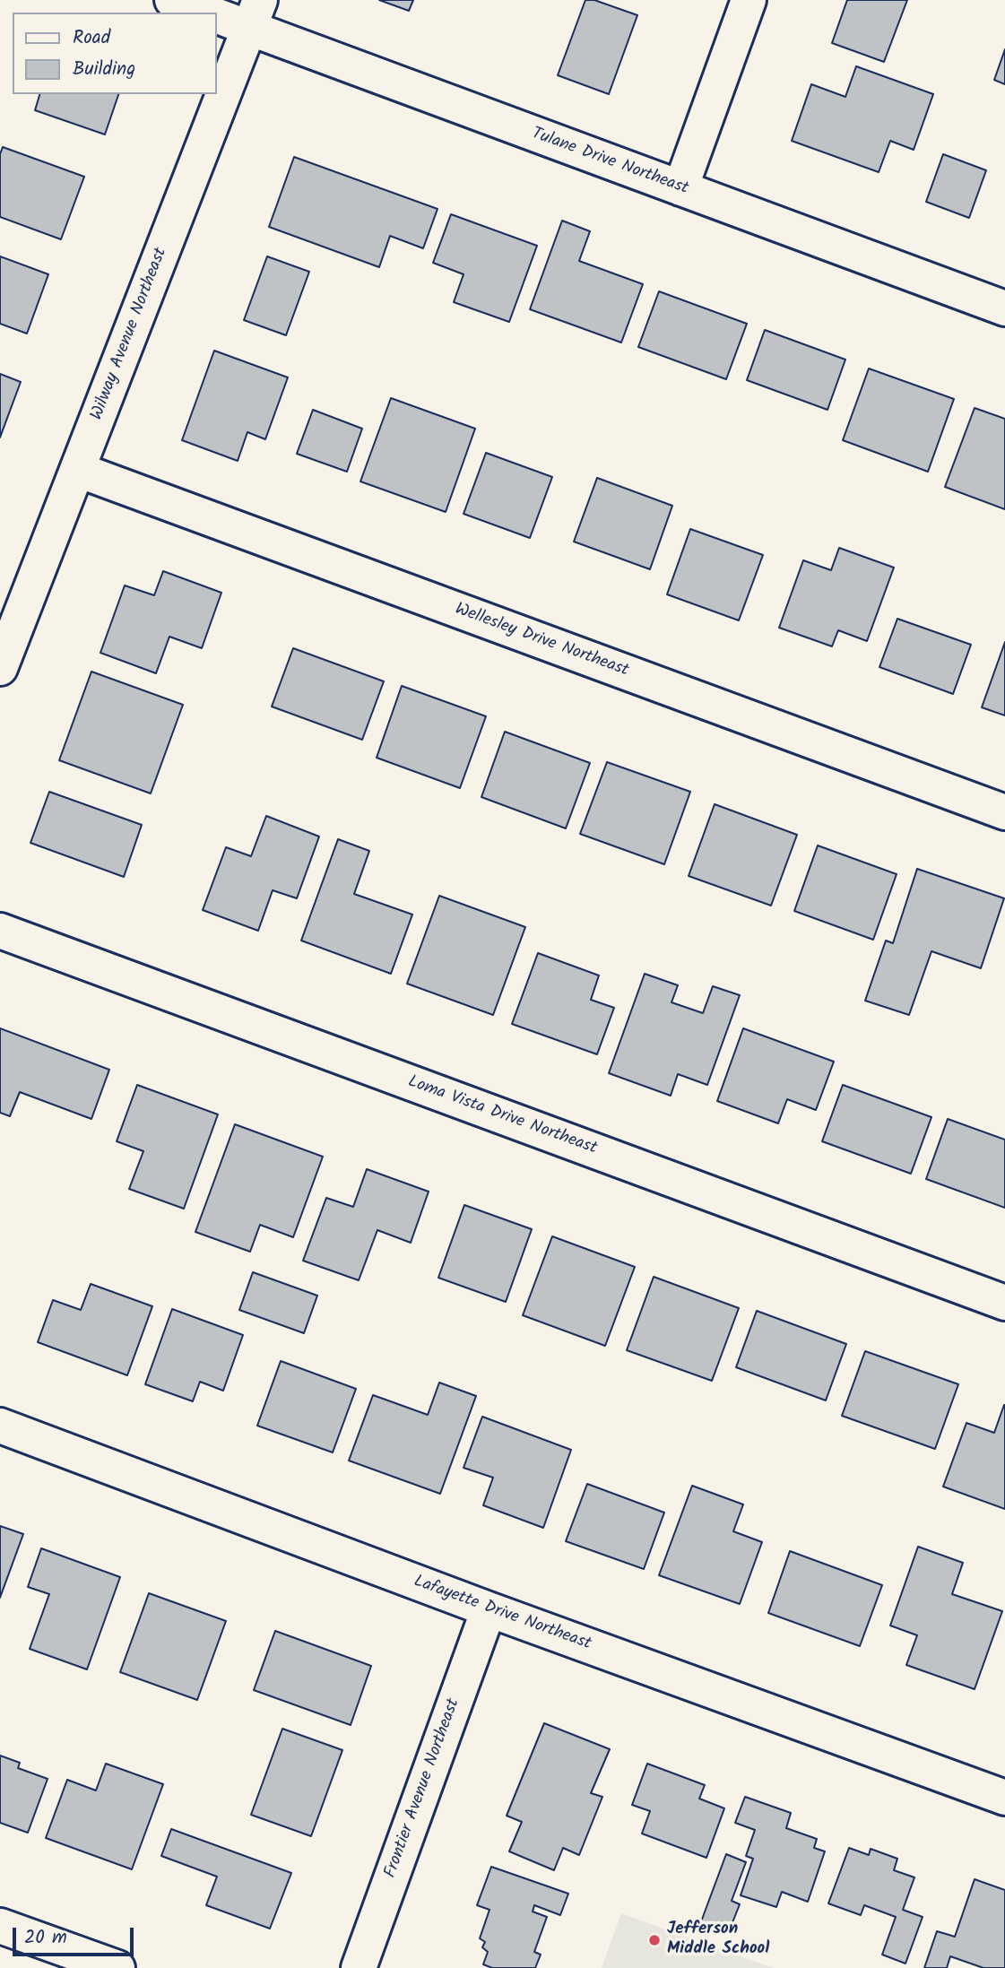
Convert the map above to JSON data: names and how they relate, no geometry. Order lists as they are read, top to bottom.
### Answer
{
  "streets": {
    "street": [
      "Tulane Drive Northeast",
      "Wilway Avenue Northeast",
      "Wellesley Drive Northeast",
      "Loma Vista Drive Northeast",
      "Lafayette Drive Northeast",
      "Frontier Avenue Northeast"
    ]
  },
  "crossings": [
    ["Tulane Drive Northeast", "Wilway Avenue Northeast"],
    ["Wilway Avenue Northeast", "Wellesley Drive Northeast"],
    ["Lafayette Drive Northeast", "Frontier Avenue Northeast"]
  ],
  "places": ["Jefferson Middle School"],
  "legend": ["Road", "Building"],
  "scale_bar": "20 m"
}
